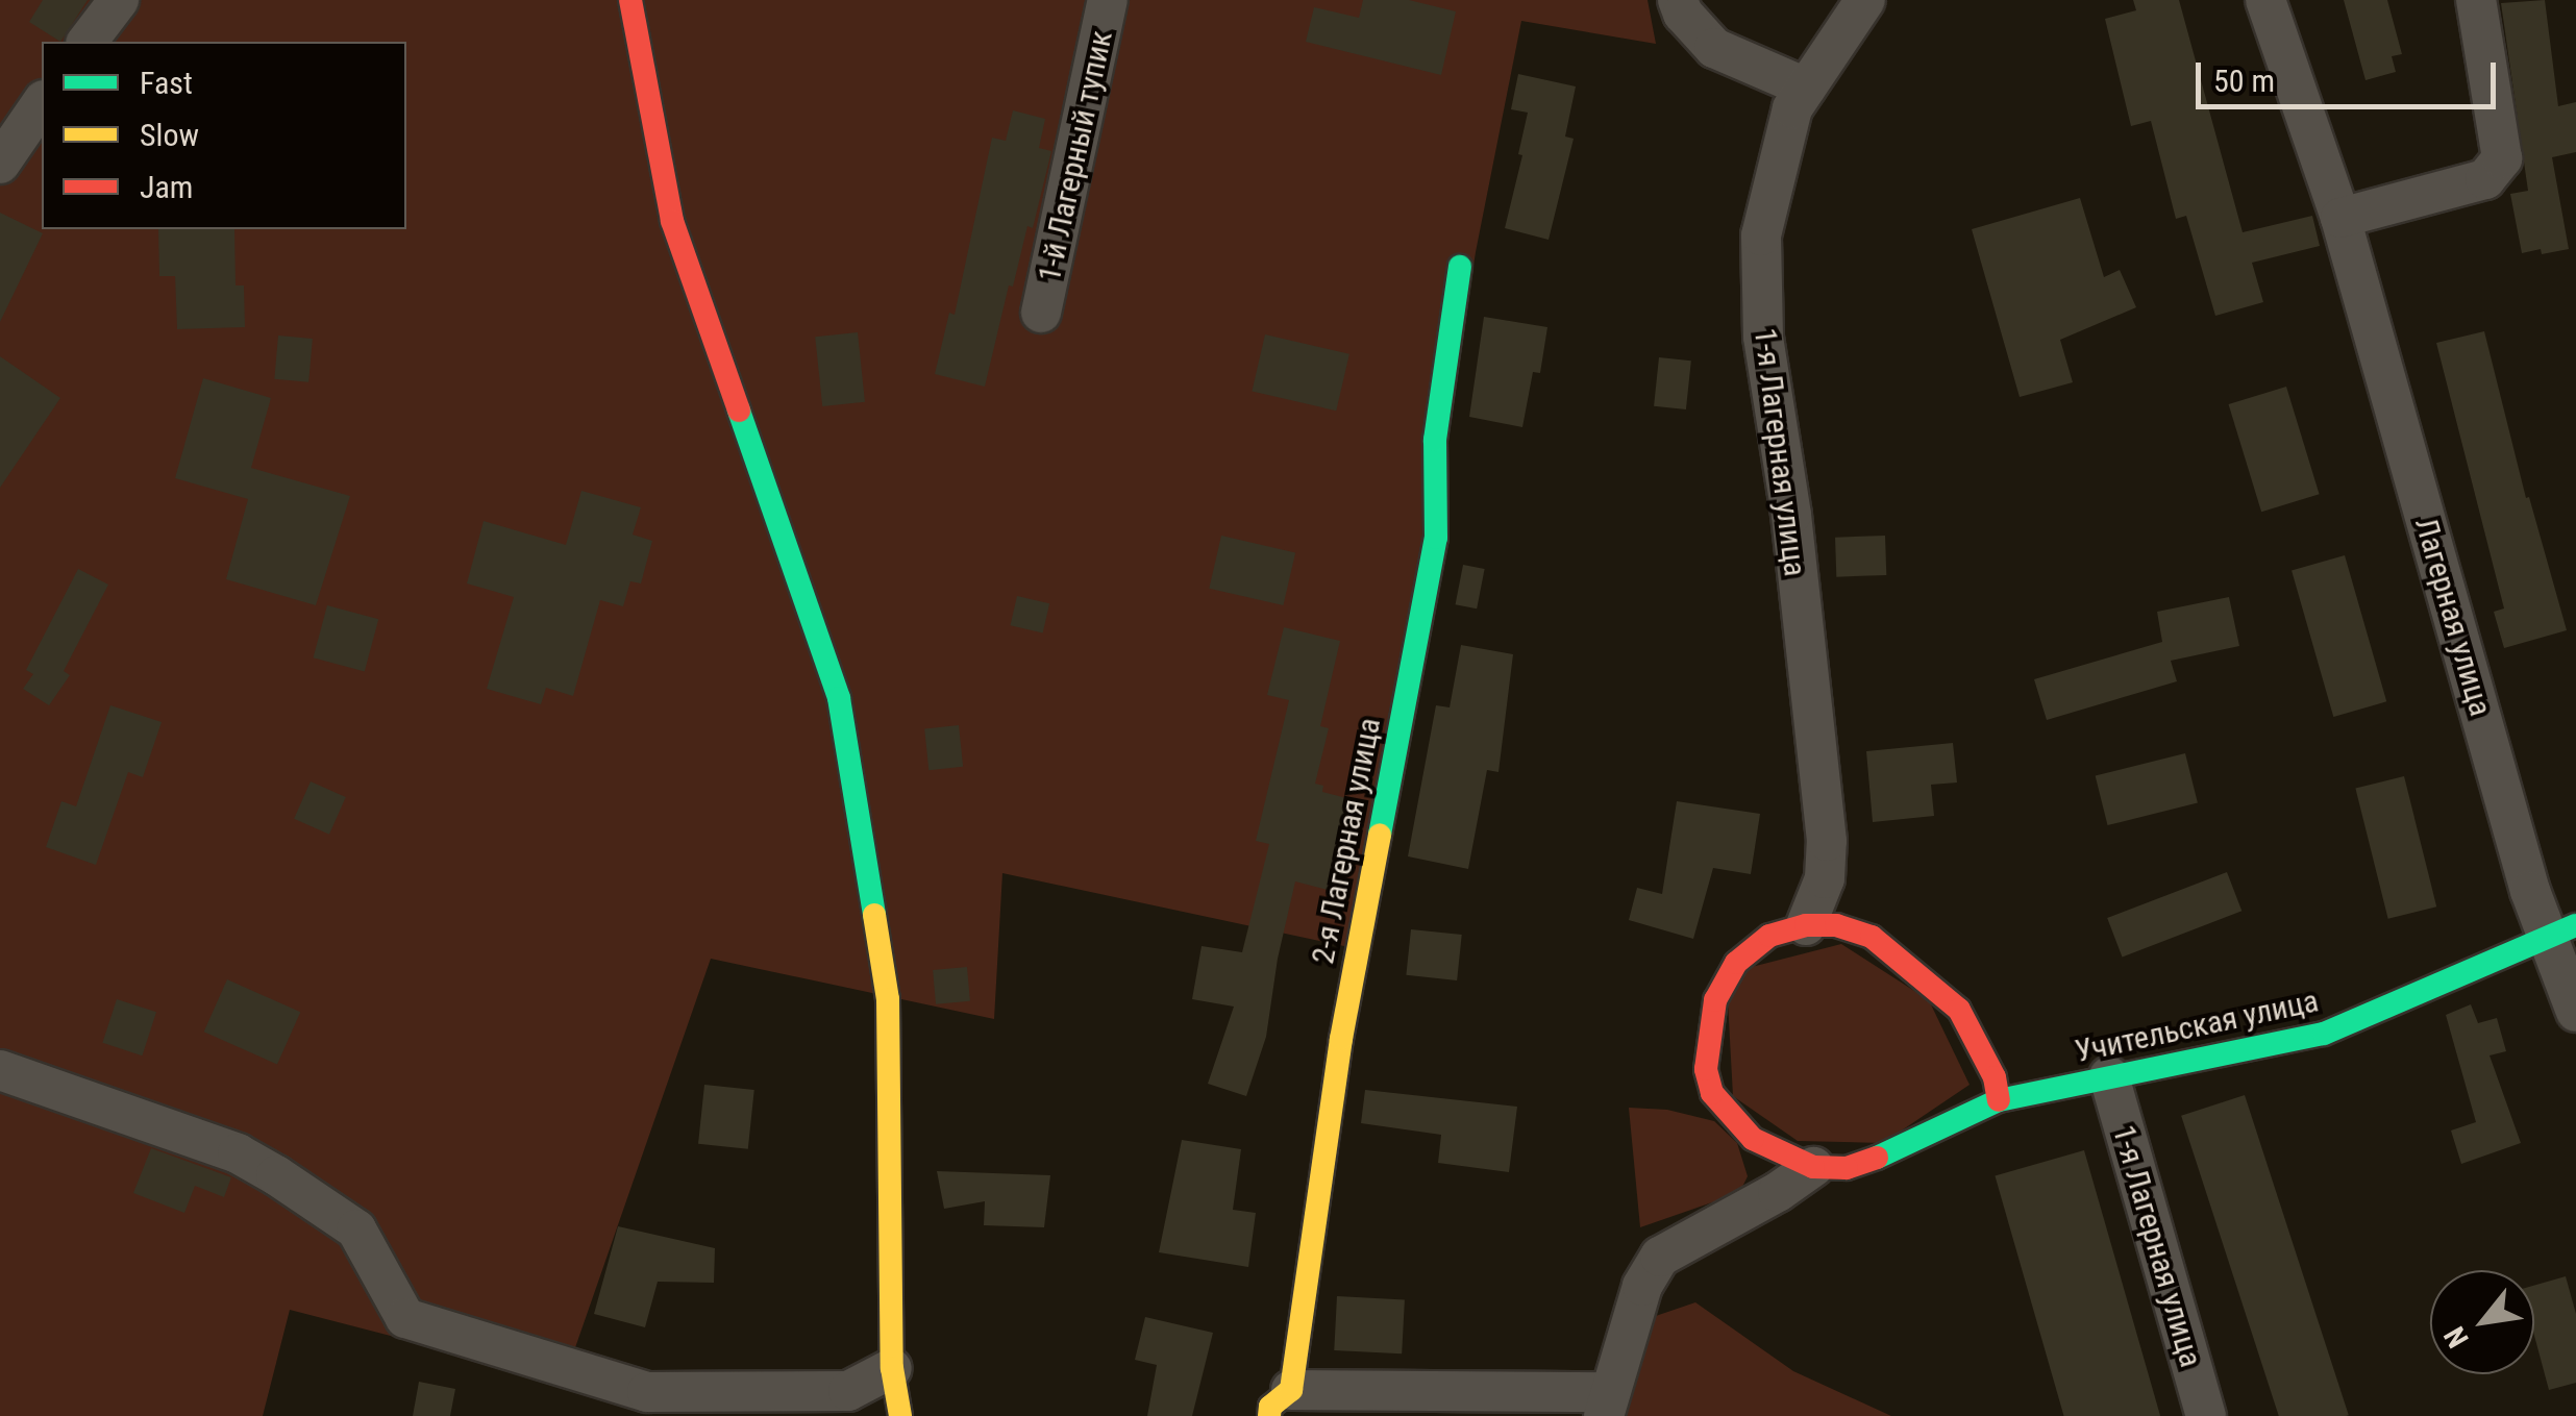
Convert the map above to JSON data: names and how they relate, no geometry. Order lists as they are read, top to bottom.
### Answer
{
  "streets": {
    "street": [
      "1-й Лагерный тупик",
      "1-я Лагерная улица",
      "Лагерная улица",
      "2-я Лагерная улица",
      "Учительская улица"
    ]
  },
  "crossings": [
    ["1-я Лагерная улица", "Учительская улица"],
    ["Лагерная улица", "Учительская улица"]
  ],
  "legend": ["Fast", "Slow", "Jam"],
  "scale_bar": "50 m",
  "north": "bottom left"
}
